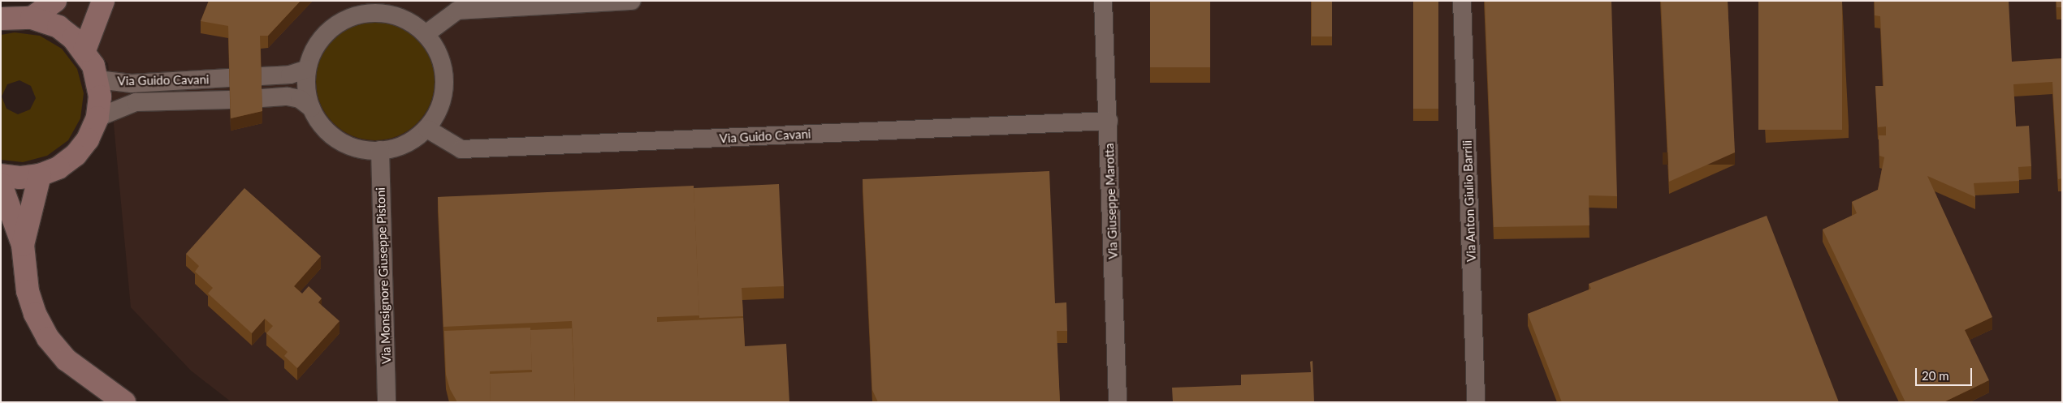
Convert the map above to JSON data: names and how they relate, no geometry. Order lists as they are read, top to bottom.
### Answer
{
  "streets": {
    "street": [
      "Via Guido Cavani",
      "Via Giuseppe Marotta",
      "Via Anton Giulio Barrili",
      "Via Monsignore Giuseppe Pistoni"
    ]
  },
  "crossings": [
    ["Via Guido Cavani", "Via Giuseppe Marotta"],
    ["Via Guido Cavani", "Via Monsignore Giuseppe Pistoni"]
  ],
  "scale_bar": "20 m"
}
